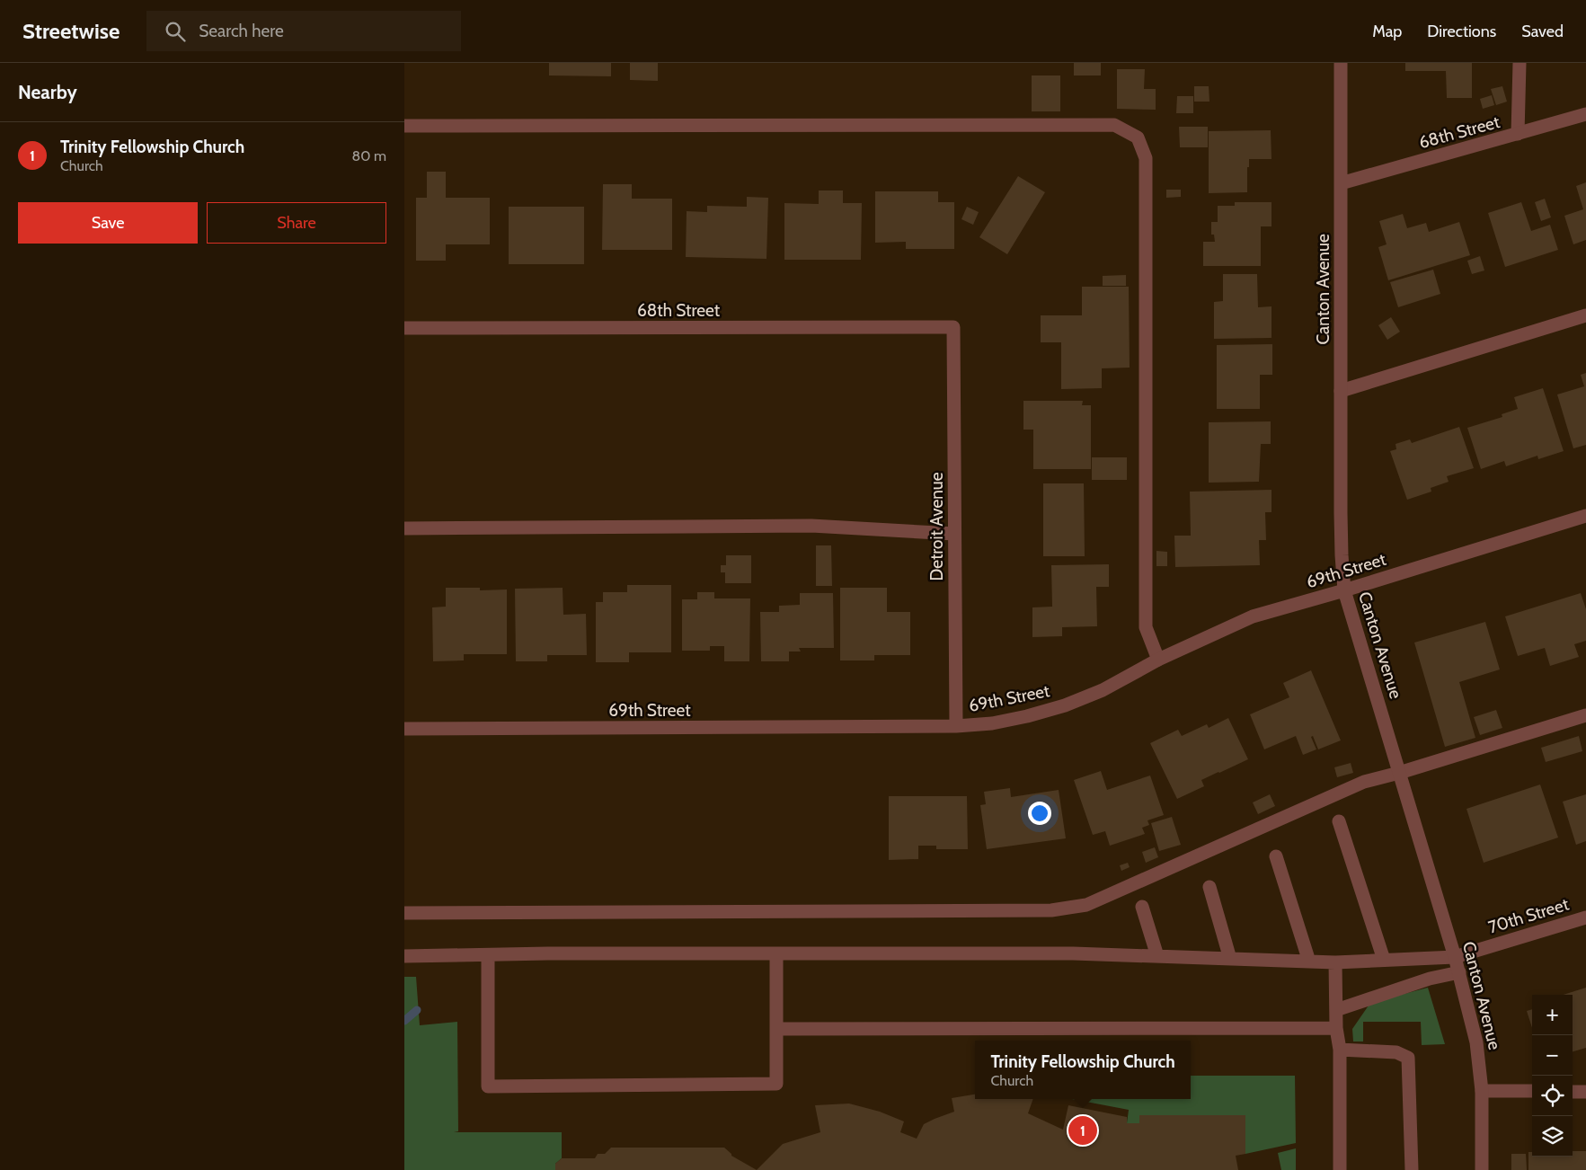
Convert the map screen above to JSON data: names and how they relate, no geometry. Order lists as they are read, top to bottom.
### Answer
{
  "streets": {
    "street": [
      "68th Street",
      "Canton Avenue",
      "Detroit Avenue",
      "69th Street",
      "70th Street"
    ]
  },
  "crossings": [
    ["68th Street", "Canton Avenue"],
    ["68th Street", "Detroit Avenue"],
    ["Canton Avenue", "69th Street"],
    ["Canton Avenue", "70th Street"],
    ["Detroit Avenue", "69th Street"]
  ],
  "page": {
    "header": "Streetwise",
    "search": "Search here",
    "nav": ["Map", "Directions", "Saved"],
    "heading": "Nearby",
    "list": [
      {
        "mark": "1",
        "name": "Trinity Fellowship Church",
        "note": "Church",
        "value": "80 m"
      }
    ],
    "buttons": ["Save", "Share"],
    "map_buttons": ["+", "−"],
    "popup": ["Trinity Fellowship Church", "Church"],
    "pins": "1"
  }
}
